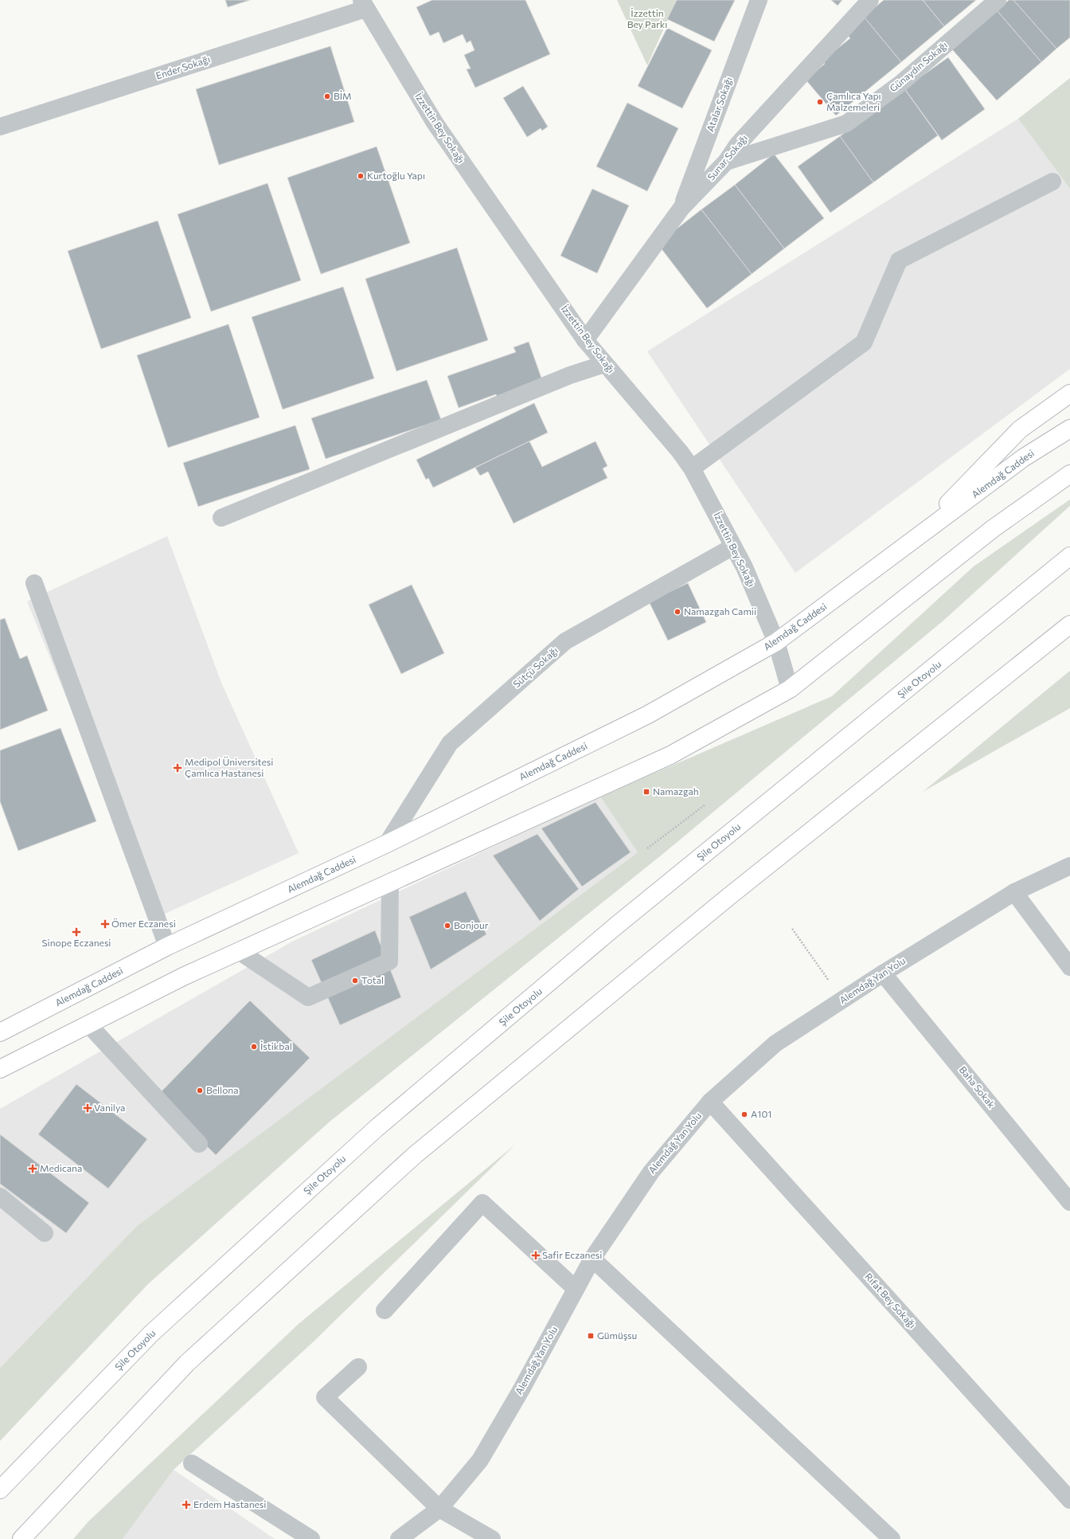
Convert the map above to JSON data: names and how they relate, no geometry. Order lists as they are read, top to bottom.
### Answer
{
  "streets": {
    "main road": ["Alemdağ Caddesi", "Şile Otoyolu"],
    "street": [
      "Günaydın Sokağı",
      "Ender Sokağı",
      "Atalar Sokağı",
      "İzzettin Bey Sokağı",
      "Sunar Sokağı",
      "Sütçü Sokağı",
      "Alemdağ Yan Yolu",
      "Baha Sokak",
      "Rıfat Bey Sokağı"
    ]
  },
  "crossings": [
    ["Günaydın Sokağı", "Sunar Sokağı"],
    ["Ender Sokağı", "İzzettin Bey Sokağı"],
    ["Atalar Sokağı", "Sunar Sokağı"],
    ["İzzettin Bey Sokağı", "Sunar Sokağı"],
    ["İzzettin Bey Sokağı", "Alemdağ Caddesi"],
    ["İzzettin Bey Sokağı", "Sütçü Sokağı"],
    ["Alemdağ Caddesi", "Sütçü Sokağı"],
    ["Alemdağ Yan Yolu", "Baha Sokak"],
    ["Alemdağ Yan Yolu", "Rıfat Bey Sokağı"]
  ],
  "parks": ["İzzettin Bey Parkı"],
  "places": {
    "other": [
      "BİM",
      "Çamlıca Yapı Malzemeleri",
      "Kurtoğlu Yapı",
      "Namazgah Camii",
      "Bonjour",
      "Total",
      "İstikbal",
      "Bellona",
      "A101"
    ],
    "health": [
      "Medipol Üniversitesi Çamlıca Hastanesi",
      "Ömer Eczanesi",
      "Sinope Eczanesi",
      "Vanilya",
      "Medicana",
      "Safir Eczanesi",
      "Erdem Hastanesi"
    ],
    "transit": ["Namazgah", "Gümüşsu"]
  }
}
